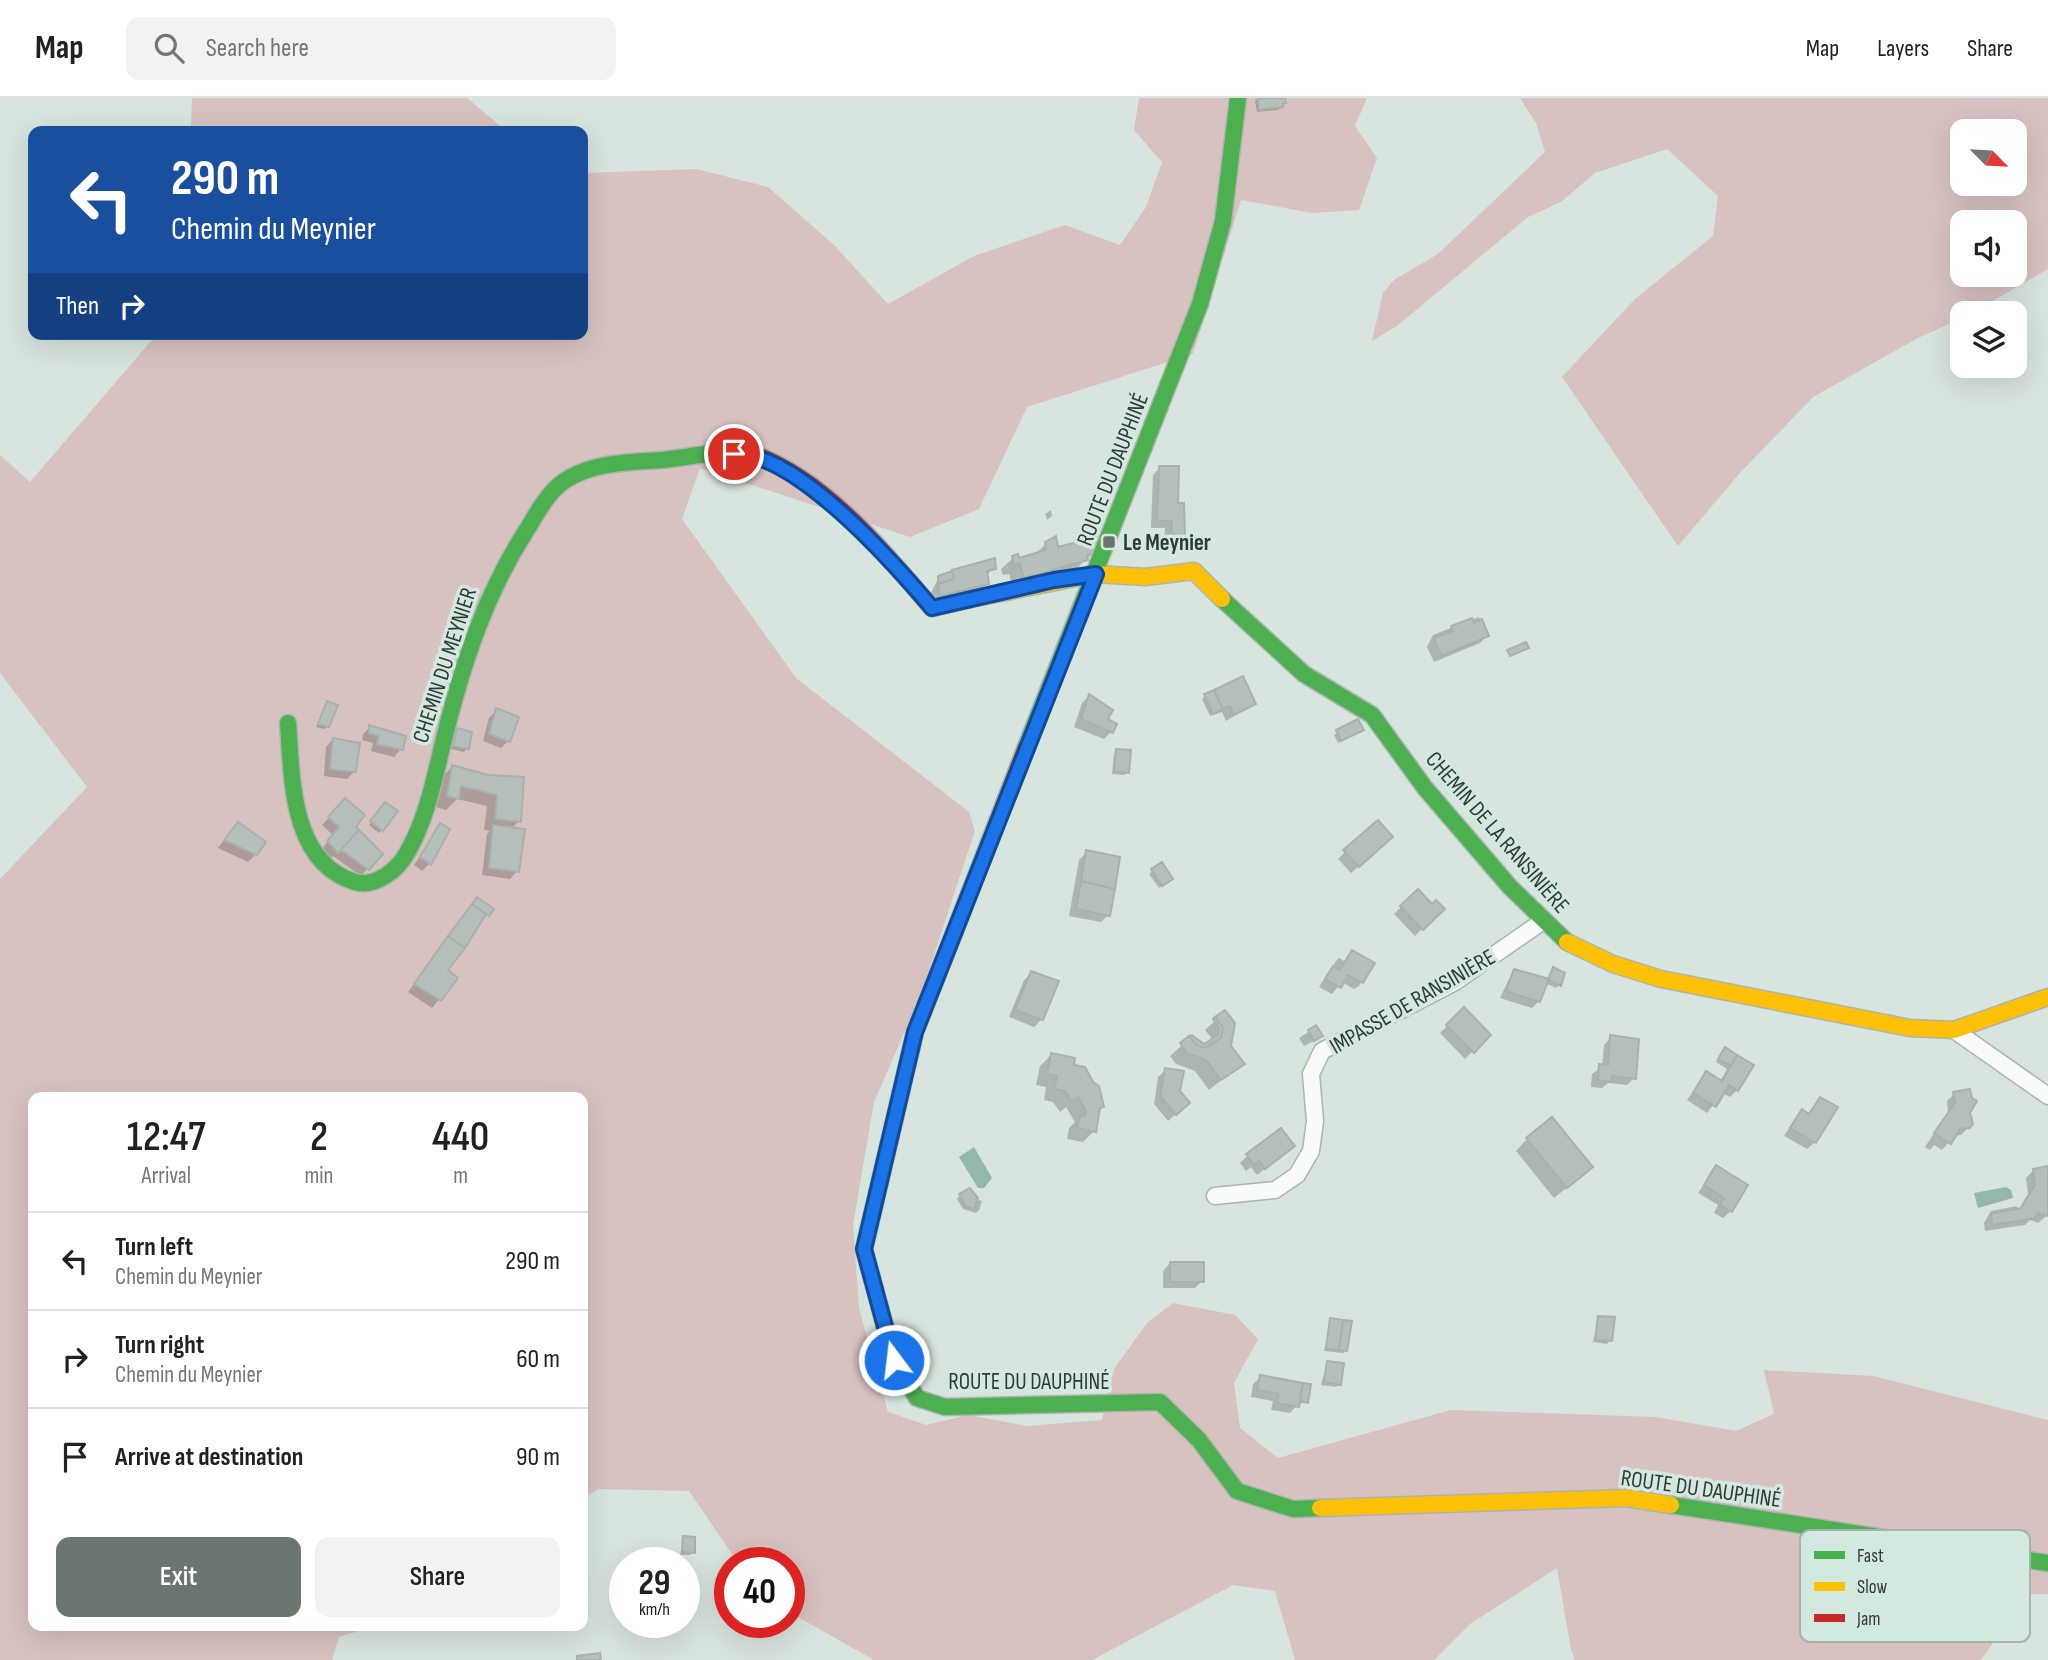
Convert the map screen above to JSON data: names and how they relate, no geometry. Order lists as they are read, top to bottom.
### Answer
{
  "streets": {
    "street": [
      "ROUTE DU DAUPHINÉ",
      "CHEMIN DU MEYNIER",
      "CHEMIN DE LA RANSINIÈRE",
      "IMPASSE DE RANSINIÈRE"
    ]
  },
  "crossings": [
    ["ROUTE DU DAUPHINÉ", "CHEMIN DU MEYNIER"],
    ["ROUTE DU DAUPHINÉ", "CHEMIN DE LA RANSINIÈRE"],
    ["CHEMIN DU MEYNIER", "CHEMIN DE LA RANSINIÈRE"],
    ["CHEMIN DE LA RANSINIÈRE", "IMPASSE DE RANSINIÈRE"]
  ],
  "places": {
    "transit": ["Le Meynier"]
  },
  "legend": ["Fast", "Slow", "Jam"],
  "north": "bottom right",
  "page": {
    "header": "Map",
    "search": "Search here",
    "nav": ["Map", "Layers", "Share"],
    "turn": ["290 m", "Chemin du Meynier"],
    "then": "Then",
    "eta": [
      "12:47",
      "Arrival",
      "2",
      "min",
      "440",
      "m"
    ],
    "list": [
      {
        "name": "Turn left",
        "note": "Chemin du Meynier",
        "value": "290 m"
      },
      {
        "name": "Turn right",
        "note": "Chemin du Meynier",
        "value": "60 m"
      },
      {
        "name": "Arrive at destination",
        "value": "90 m"
      }
    ],
    "buttons": ["Exit", "Share"],
    "speed": "29 km/h",
    "limit": "40"
  }
}
